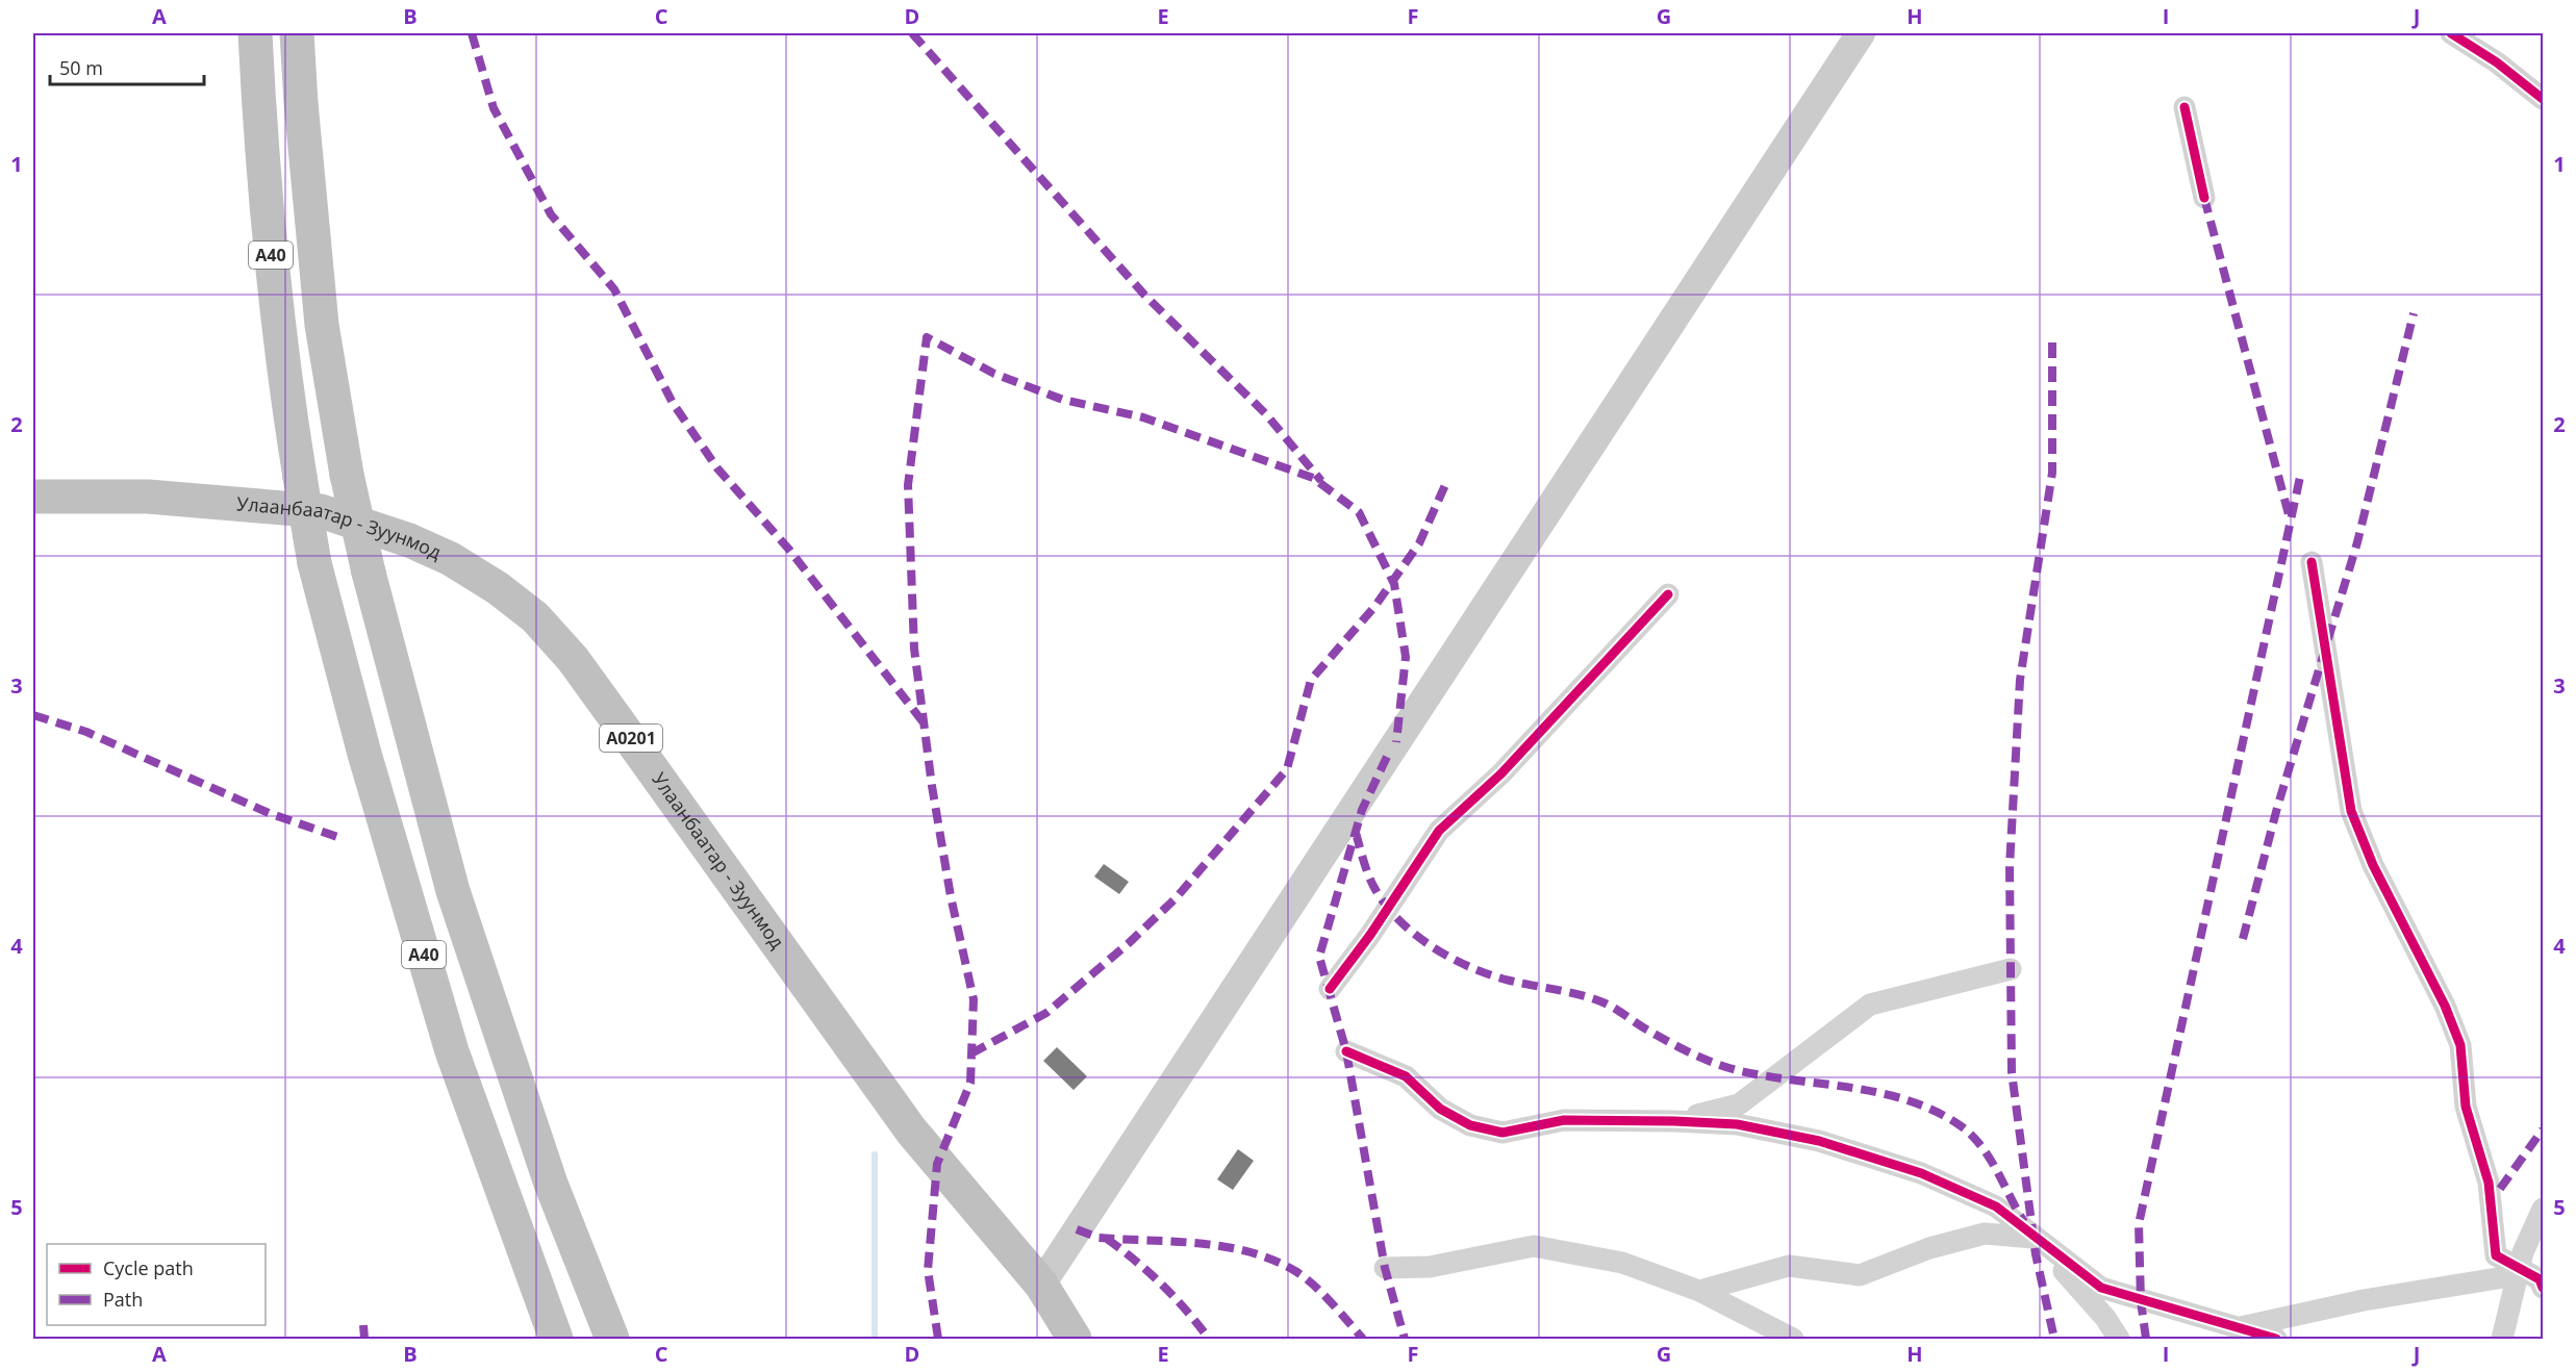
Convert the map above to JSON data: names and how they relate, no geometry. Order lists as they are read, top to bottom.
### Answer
{
  "streets": {
    "highway": ["A40", "Улаанбаатар - Зуунмод", "A0201"]
  },
  "crossings": [
    ["Улаанбаатар - Зуунмод", "A0201"]
  ],
  "legend": ["Cycle path", "Path"],
  "scale_bar": "50 m",
  "grid": {
    "columns": [
      "A",
      "B",
      "C",
      "D",
      "E",
      "F",
      "G",
      "H",
      "I",
      "J"
    ],
    "rows": [
      "1",
      "2",
      "3",
      "4",
      "5"
    ]
  }
}
